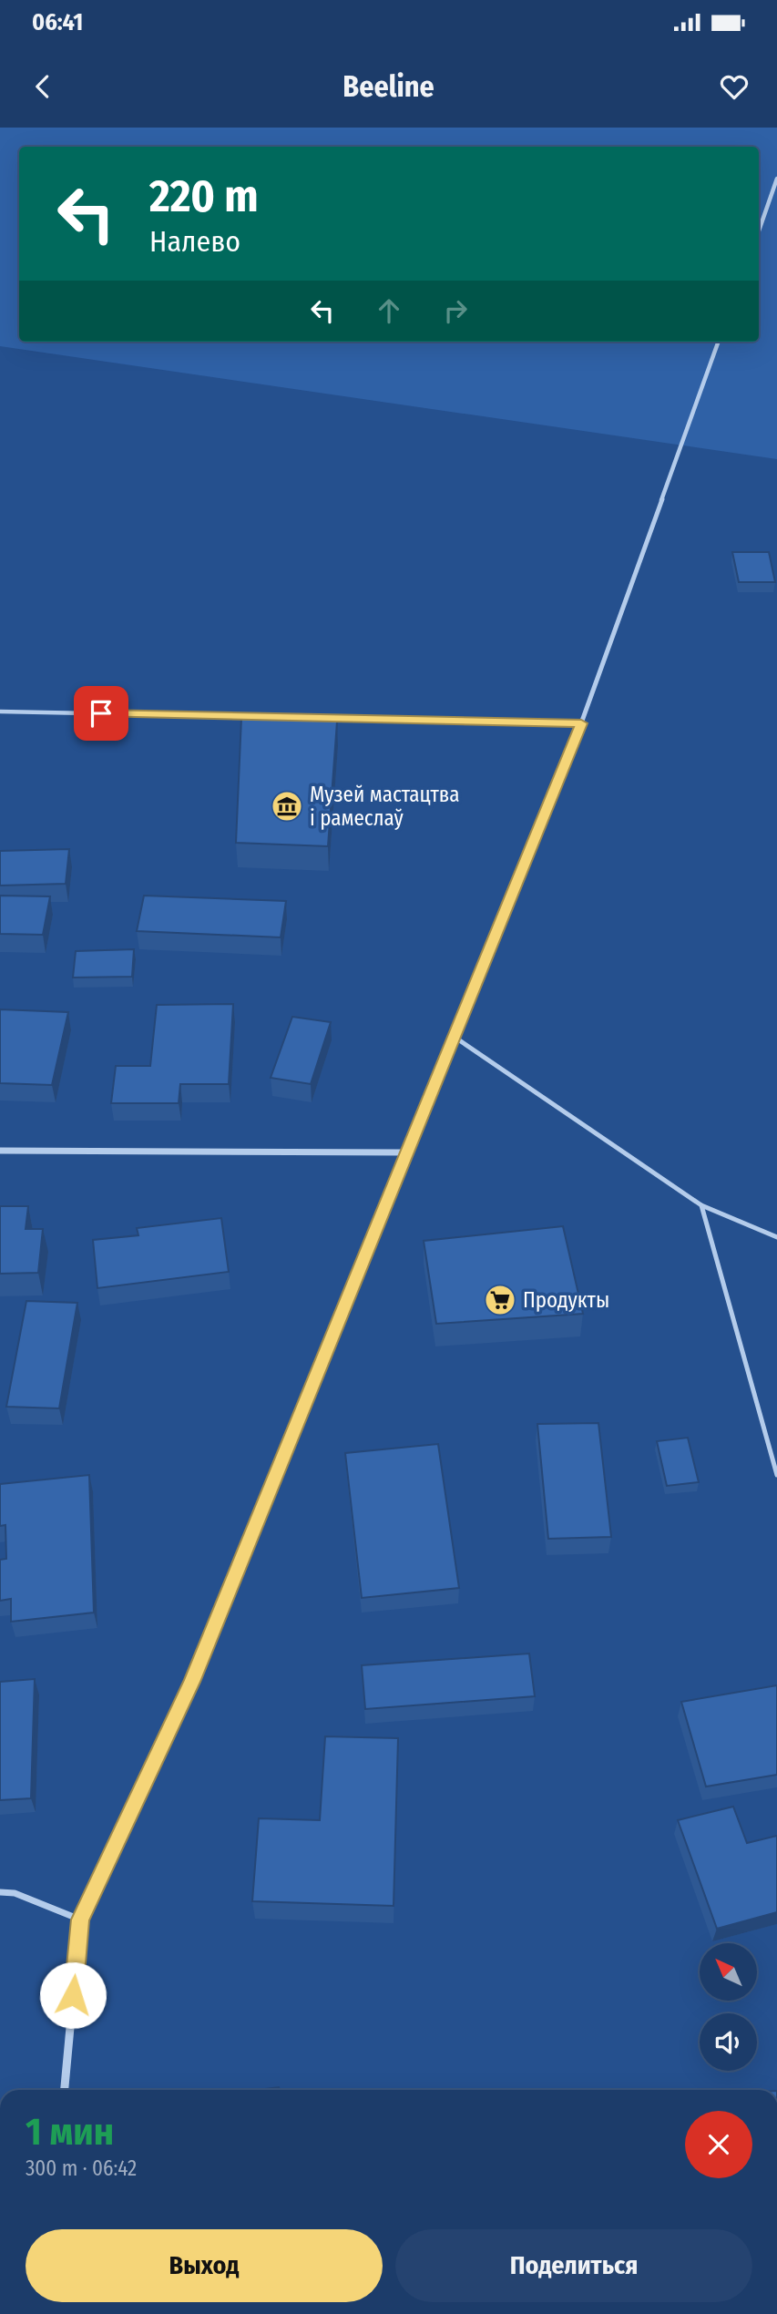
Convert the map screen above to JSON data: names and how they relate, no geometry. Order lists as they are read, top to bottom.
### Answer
{
  "places": {
    "museum": ["Музей мастацтва і рамеслаў"],
    "supermarket": ["Продукты"]
  },
  "north": "top left",
  "page": {
    "status": "06:41",
    "header": "Beeline",
    "turn": ["220 m", "Налево"],
    "heading": ["1 мин", "300 m · 06:42"],
    "buttons": ["Выход", "Поделиться"]
  }
}
